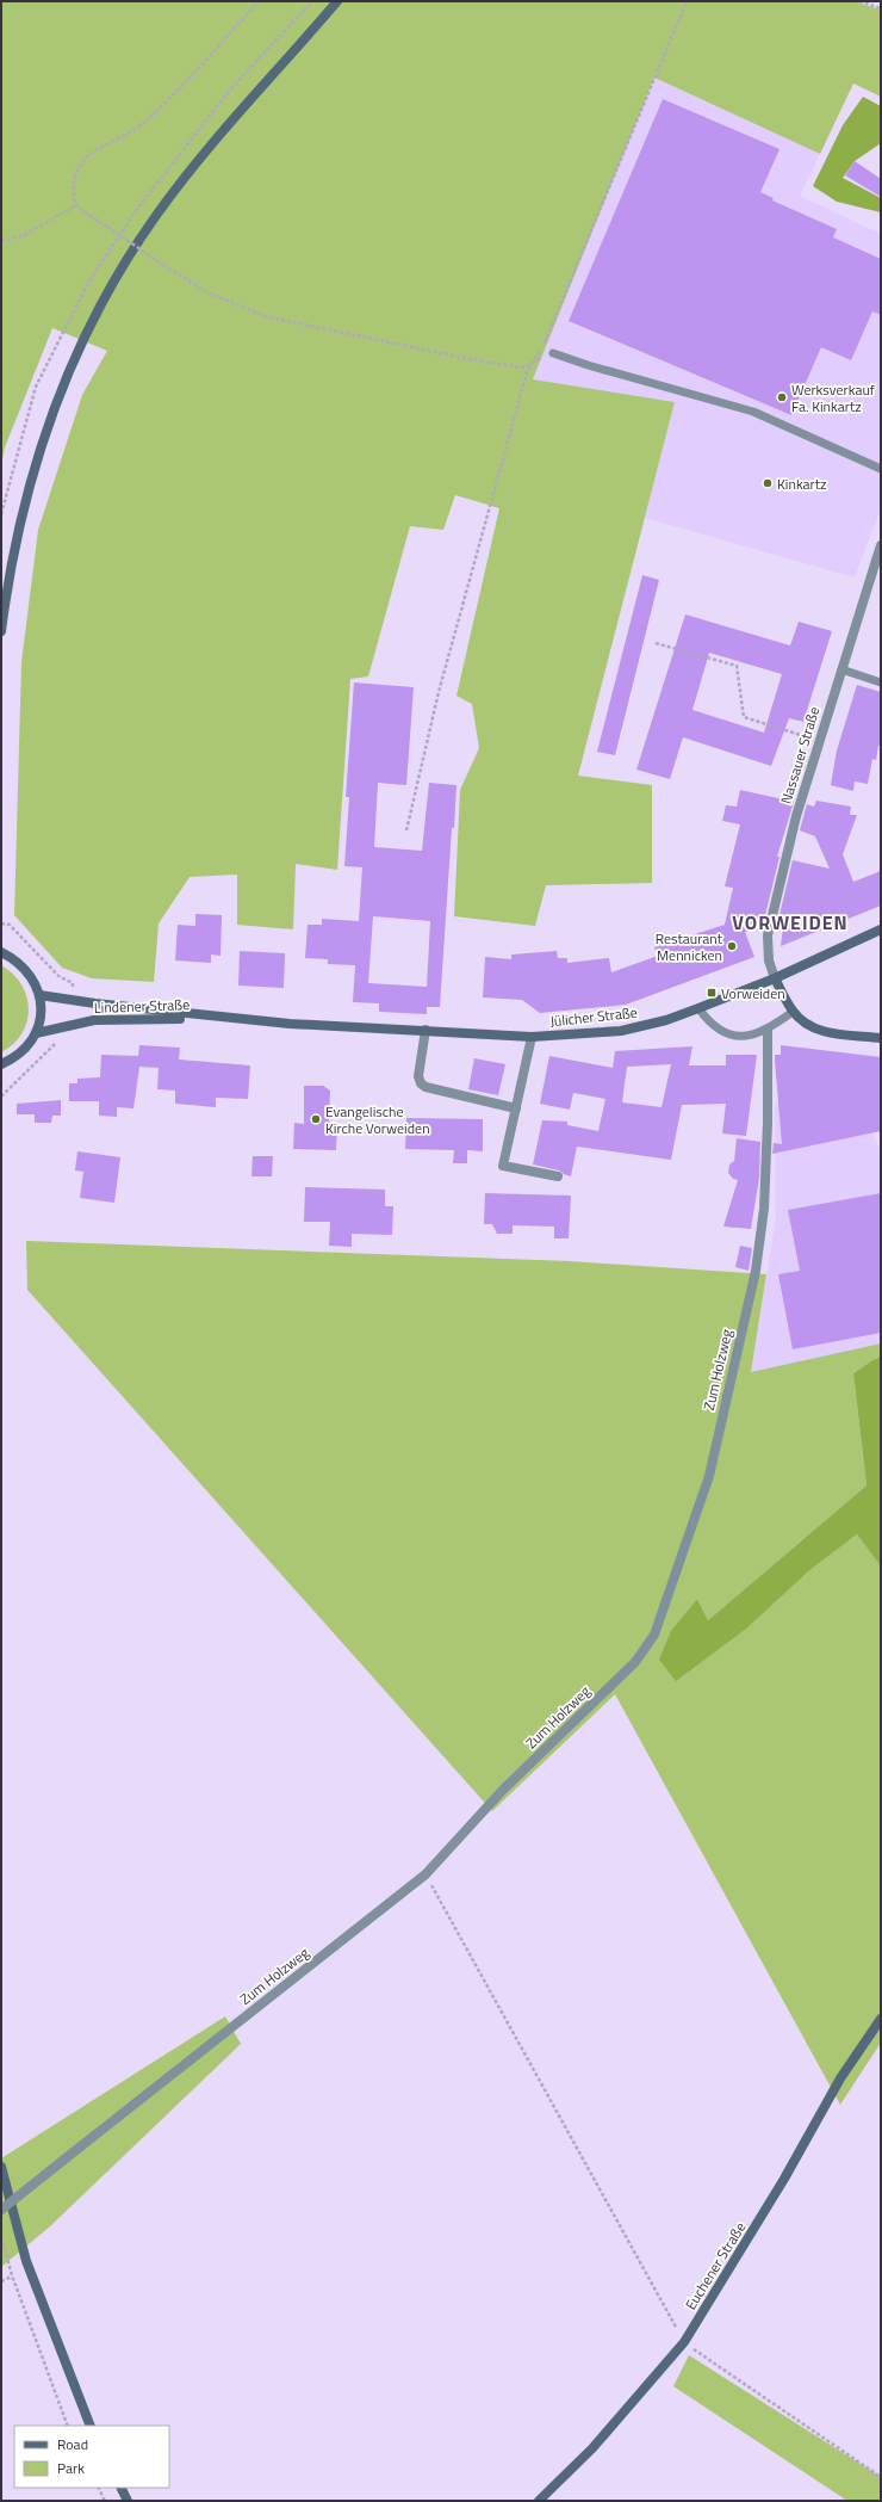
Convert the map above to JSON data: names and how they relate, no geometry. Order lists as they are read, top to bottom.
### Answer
{
  "streets": {
    "main road": ["Lindener Straße", "Jülicher Straße", "Euchener Straße"],
    "street": ["Nassauer Straße", "Zum Holzweg"]
  },
  "crossings": [
    ["Nassauer Straße", "Jülicher Straße"],
    ["Lindener Straße", "Jülicher Straße"]
  ],
  "districts": ["VORWEIDEN"],
  "places": {
    "other": [
      "Werksverkauf Fa. Kinkartz",
      "Kinkartz",
      "Restaurant Mennicken",
      "Evangelische Kirche Vorweiden"
    ],
    "transit": ["Vorweiden"]
  },
  "legend": ["Road", "Park"]
}
